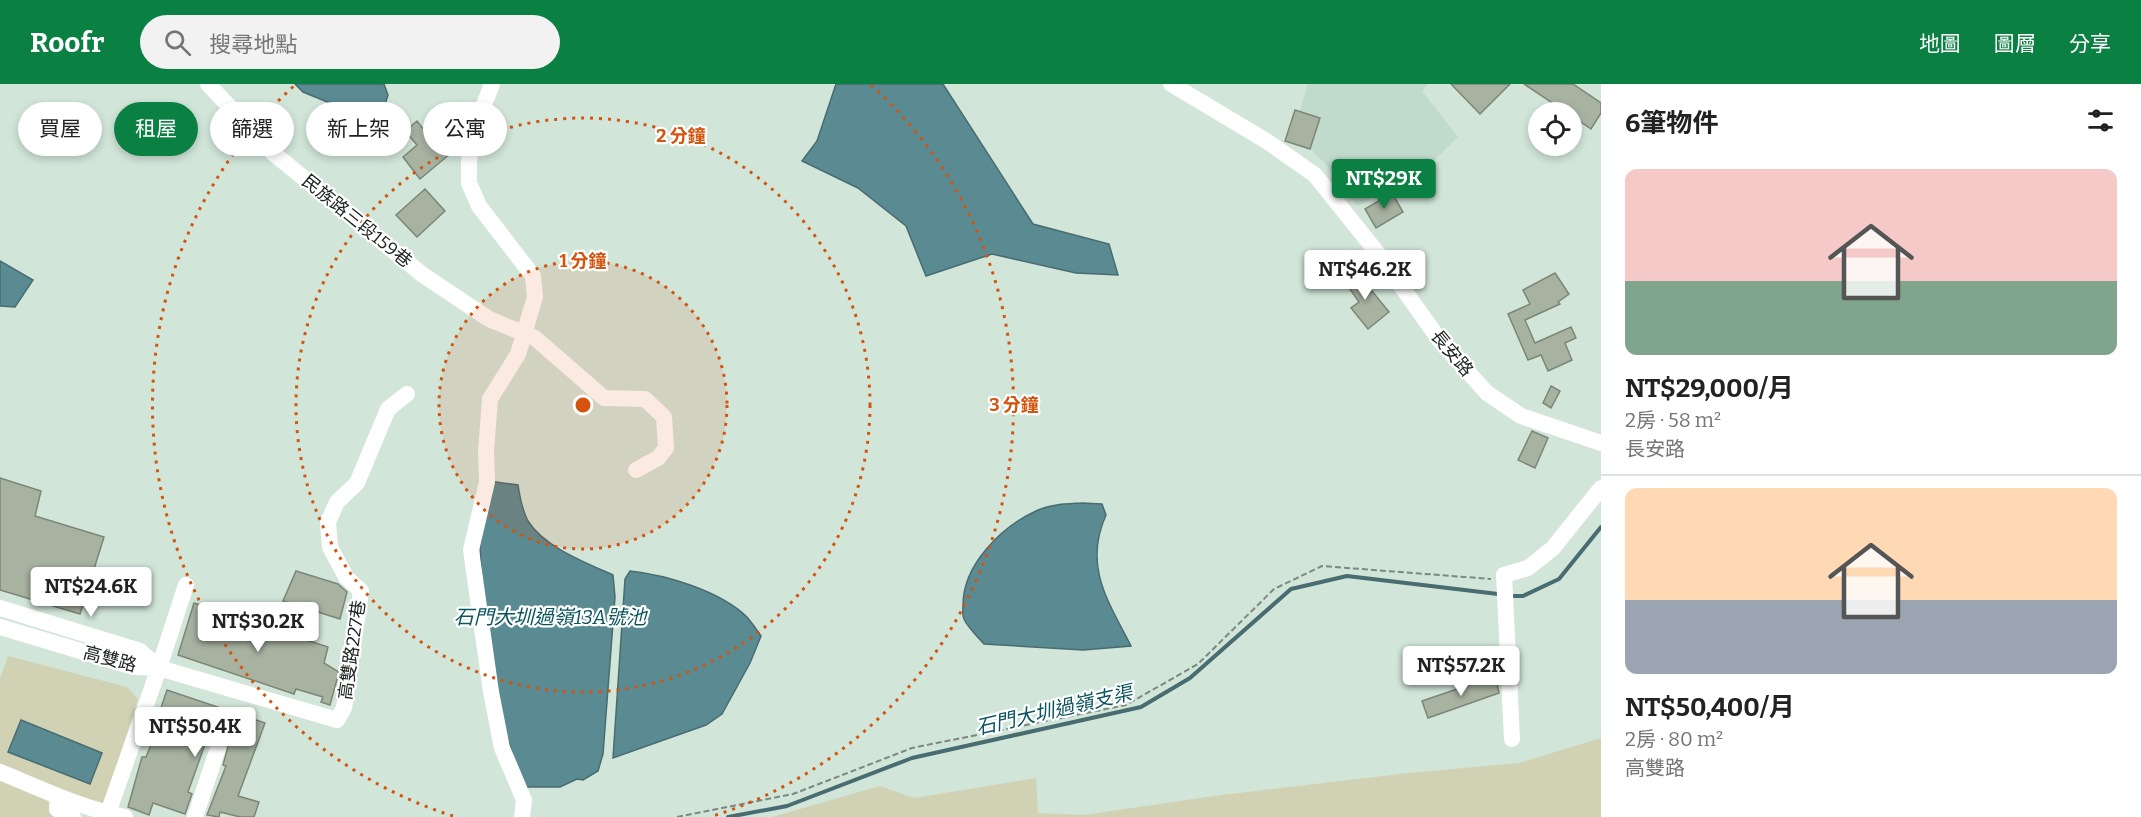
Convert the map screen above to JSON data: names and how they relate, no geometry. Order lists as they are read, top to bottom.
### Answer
{
  "streets": {
    "street": [
      "民族路三段159巷",
      "長安路",
      "高雙路227巷",
      "高雙路"
    ]
  },
  "crossings": [
    ["高雙路227巷", "高雙路"]
  ],
  "water": ["石門大圳過嶺13A號池", "石門大圳過嶺支渠"],
  "page": {
    "header": "Roofr",
    "search": "搜尋地點",
    "nav": ["地圖", "圖層", "分享"],
    "heading": "6筆物件",
    "chip": [
      "買屋",
      "租屋",
      "篩選",
      "新上架",
      "公寓"
    ],
    "list": [
      {
        "name": "NT$29,000/月",
        "note": "2房 · 58 m² · 長安路"
      },
      {
        "name": "NT$50,400/月",
        "note": "2房 · 80 m² · 高雙路"
      }
    ],
    "price": [
      "NT$29K",
      "NT$46.2K",
      "NT$24.6K",
      "NT$30.2K",
      "NT$57.2K",
      "NT$50.4K"
    ]
  },
  "rings": ["2 分鐘", "1 分鐘", "3 分鐘"]
}
